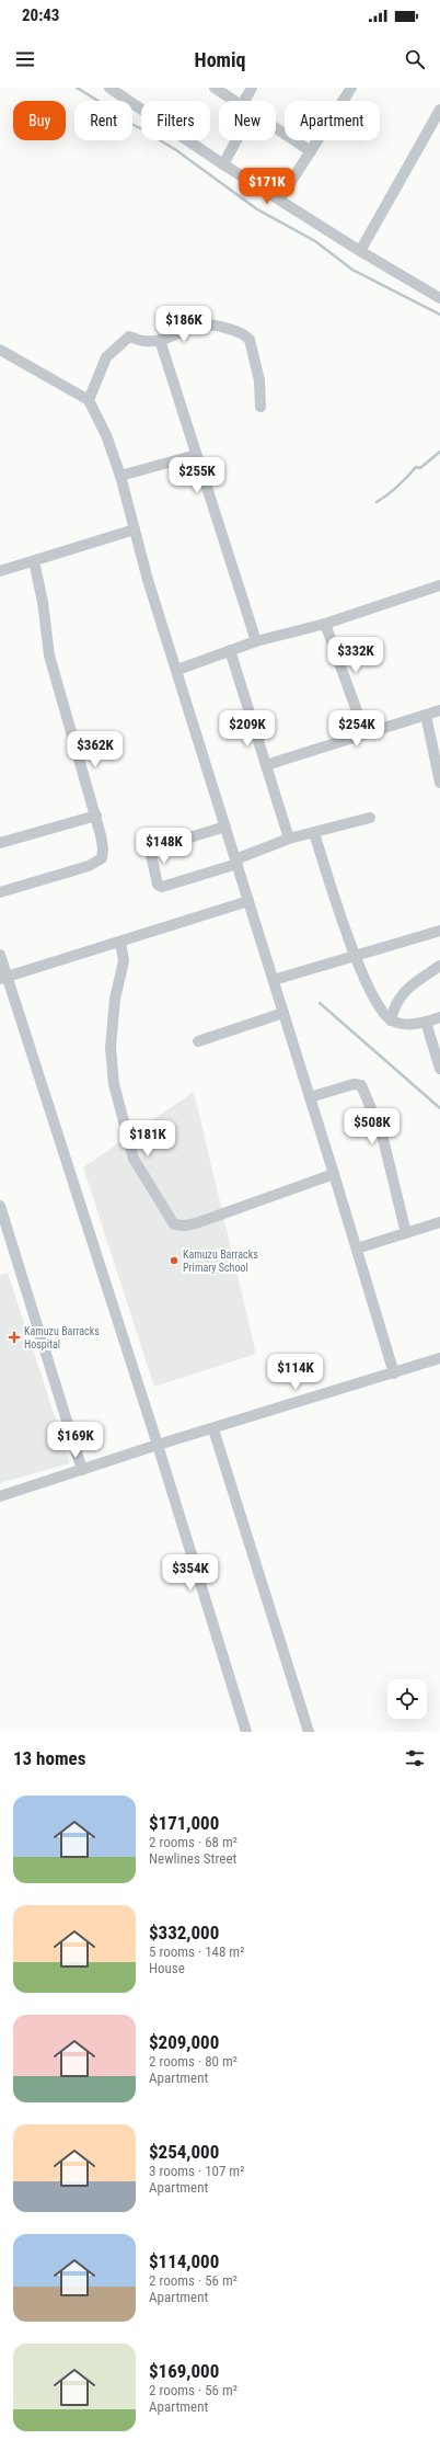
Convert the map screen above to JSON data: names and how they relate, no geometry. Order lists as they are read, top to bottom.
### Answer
{
  "places": {
    "other": ["Kamuzu Barracks Primary School"],
    "health": ["Kamuzu Barracks Hospital"]
  },
  "page": {
    "status": "20:43",
    "header": "Homiq",
    "chip": [
      "Buy",
      "Rent",
      "Filters",
      "New",
      "Apartment"
    ],
    "price": [
      "$171K",
      "$186K",
      "$255K",
      "$332K",
      "$209K",
      "$254K",
      "$362K",
      "$148K",
      "$508K",
      "$181K",
      "$114K",
      "$169K",
      "$354K"
    ],
    "heading": "13 homes",
    "list": [
      {
        "name": "$171,000",
        "note": "2 rooms · 68 m² · Newlines Street"
      },
      {
        "name": "$332,000",
        "note": "5 rooms · 148 m² · House"
      },
      {
        "name": "$209,000",
        "note": "2 rooms · 80 m² · Apartment"
      },
      {
        "name": "$254,000",
        "note": "3 rooms · 107 m² · Apartment"
      },
      {
        "name": "$114,000",
        "note": "2 rooms · 56 m² · Apartment"
      },
      {
        "name": "$169,000",
        "note": "2 rooms · 56 m² · Apartment"
      }
    ]
  }
}
